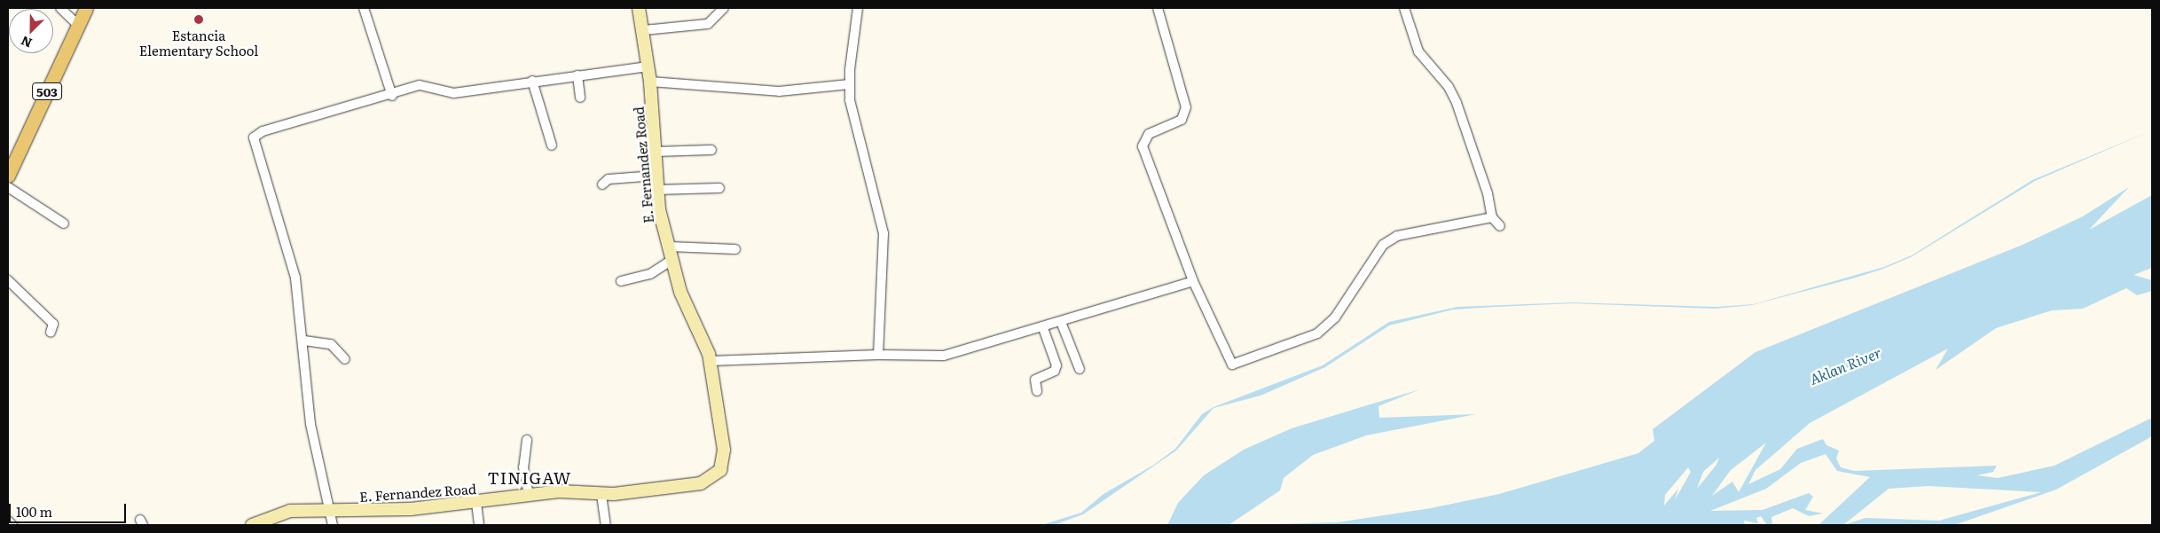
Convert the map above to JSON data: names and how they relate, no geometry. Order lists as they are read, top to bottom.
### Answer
{
  "streets": {
    "main road": ["503"],
    "street": ["E. Fernandez Road"]
  },
  "districts": ["TINIGAW"],
  "water": ["Aklan River"],
  "places": ["Estancia Elementary School"],
  "scale_bar": "100 m",
  "north": "bottom left"
}
